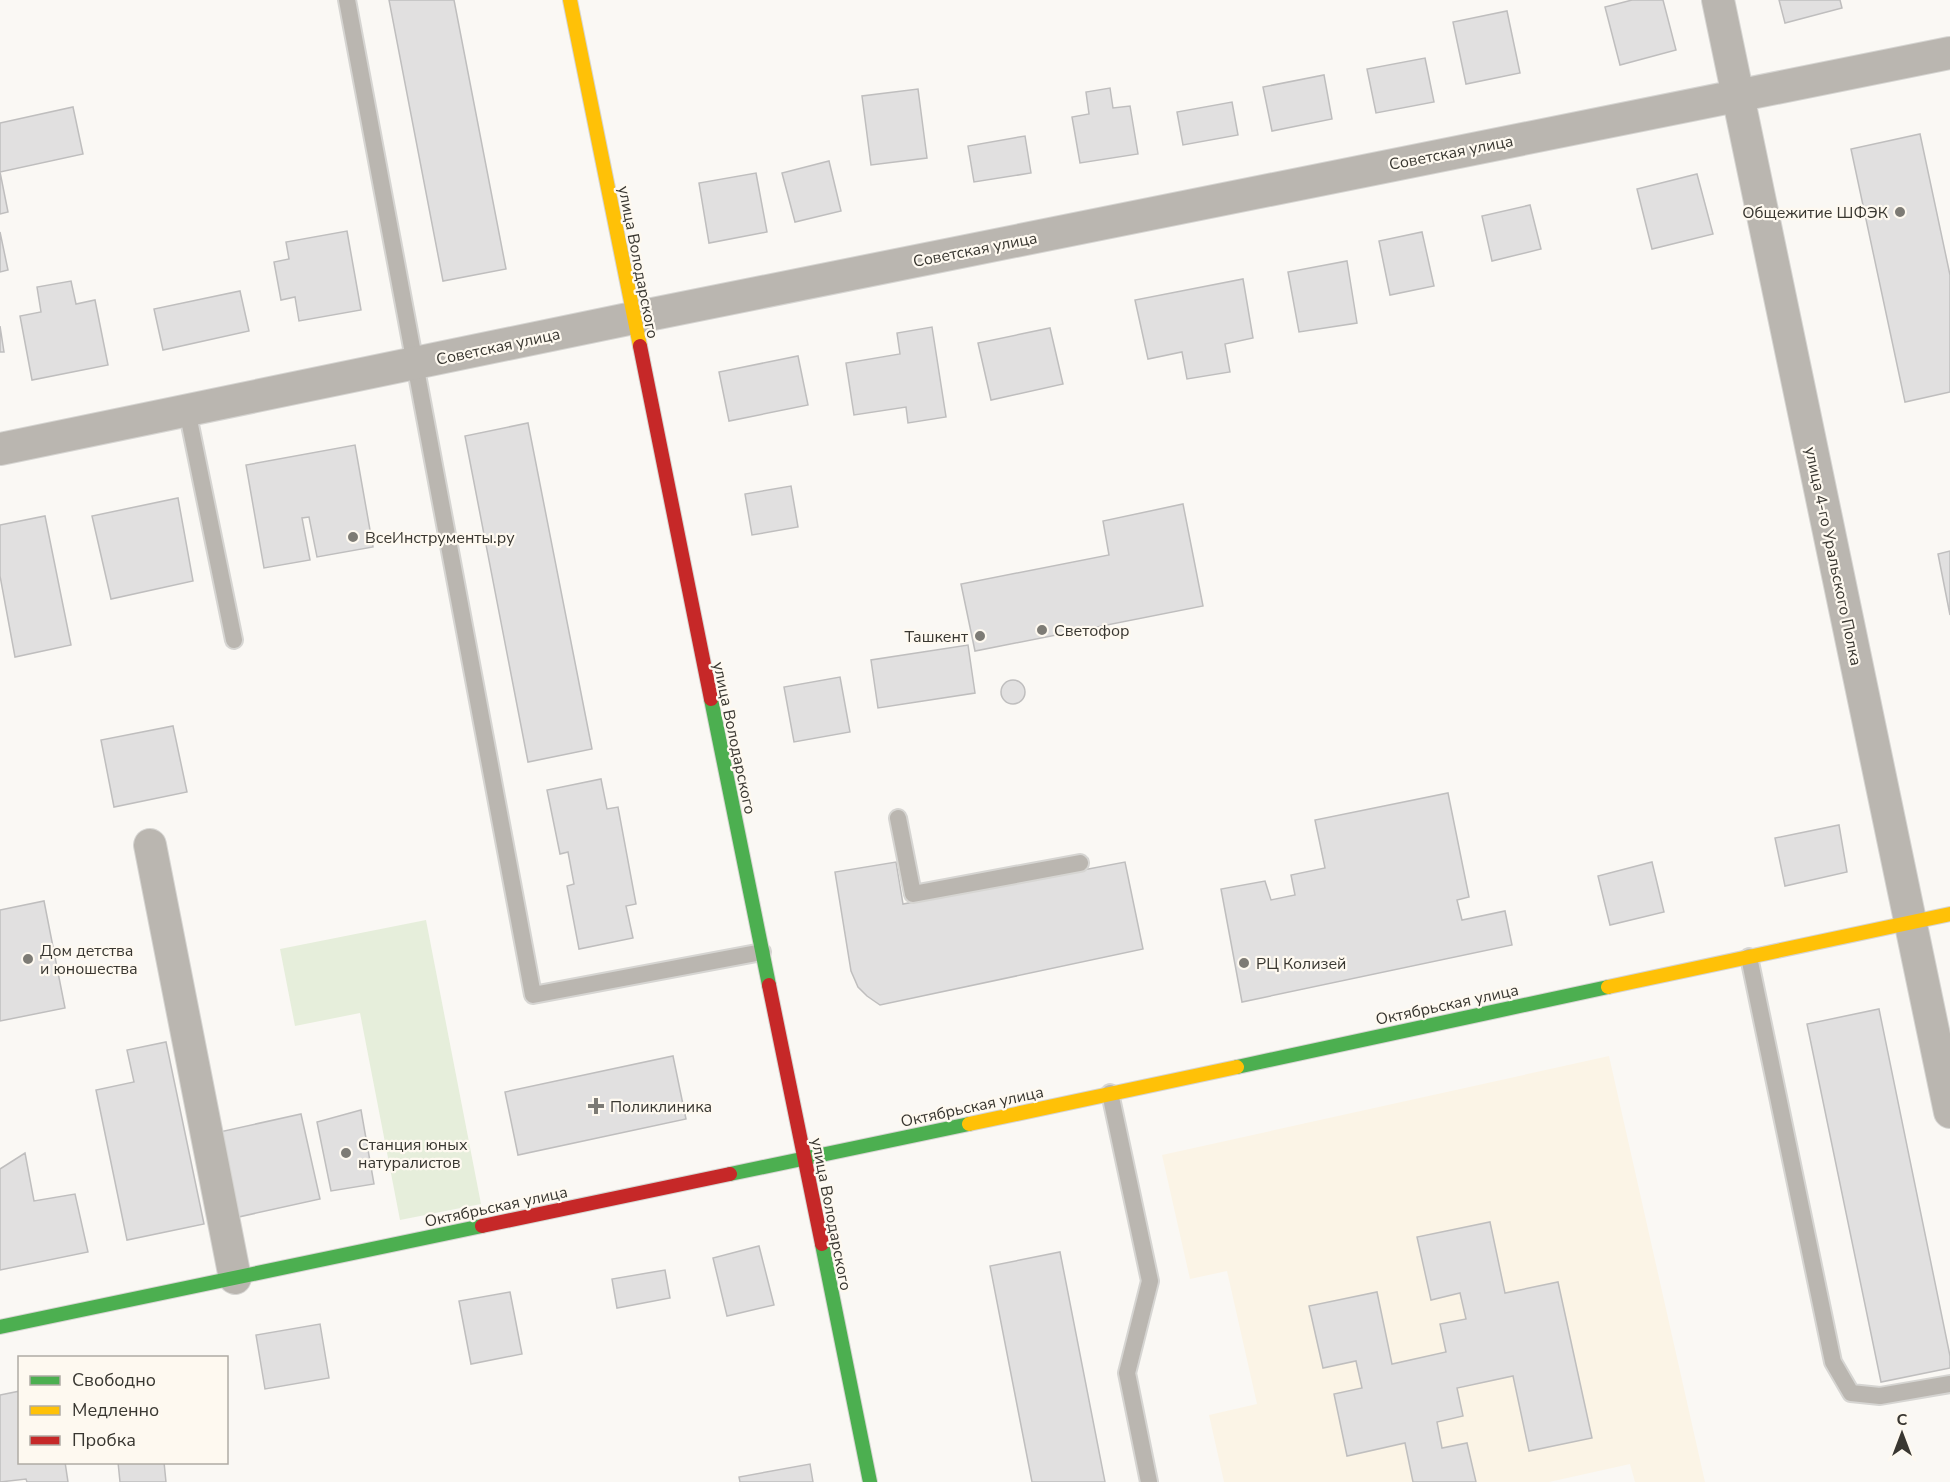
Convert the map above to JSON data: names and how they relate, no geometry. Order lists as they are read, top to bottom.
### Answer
{
  "streets": {
    "street": [
      "Советская улица",
      "улица Володарского",
      "улица 4-го Уральского Полка",
      "Октябрьская улица"
    ]
  },
  "crossings": [
    ["Советская улица", "улица Володарского"],
    ["Советская улица", "улица 4-го Уральского Полка"],
    ["улица Володарского", "Октябрьская улица"],
    ["улица 4-го Уральского Полка", "Октябрьская улица"]
  ],
  "places": {
    "other": [
      "Общежитие ШФЭК",
      "ВсеИнструменты.ру",
      "Светофор",
      "Ташкент",
      "Дом детства и юношества",
      "РЦ Колизей",
      "Станция юных натуралистов"
    ],
    "health": ["Поликлиника"]
  },
  "legend": ["Свободно", "Медленно", "Пробка"],
  "north": "top"
}
